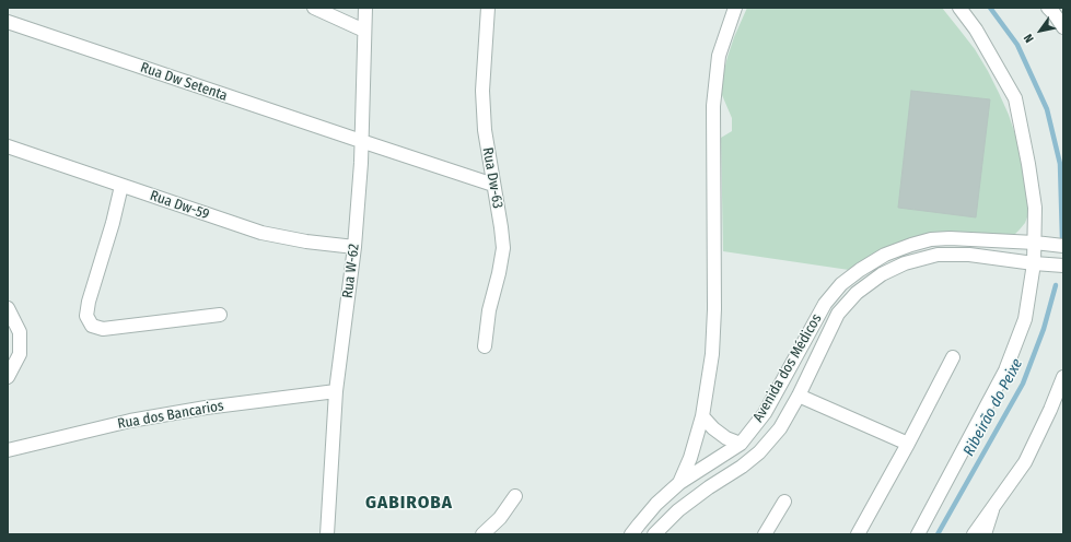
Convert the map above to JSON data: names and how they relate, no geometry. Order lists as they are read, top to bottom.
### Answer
{
  "streets": {
    "street": [
      "Rua Dw Setenta",
      "Rua Dw-63",
      "Rua Dw-59",
      "Rua W-62",
      "Avenida dos Médicos",
      "Rua dos Bancarios"
    ]
  },
  "crossings": [
    ["Rua Dw Setenta", "Rua Dw-63"],
    ["Rua Dw Setenta", "Rua W-62"],
    ["Rua Dw-59", "Rua W-62"],
    ["Rua W-62", "Rua dos Bancarios"]
  ],
  "districts": ["GABIROBA"],
  "water": ["Ribeirão do Peixe"],
  "north": "bottom left"
}
